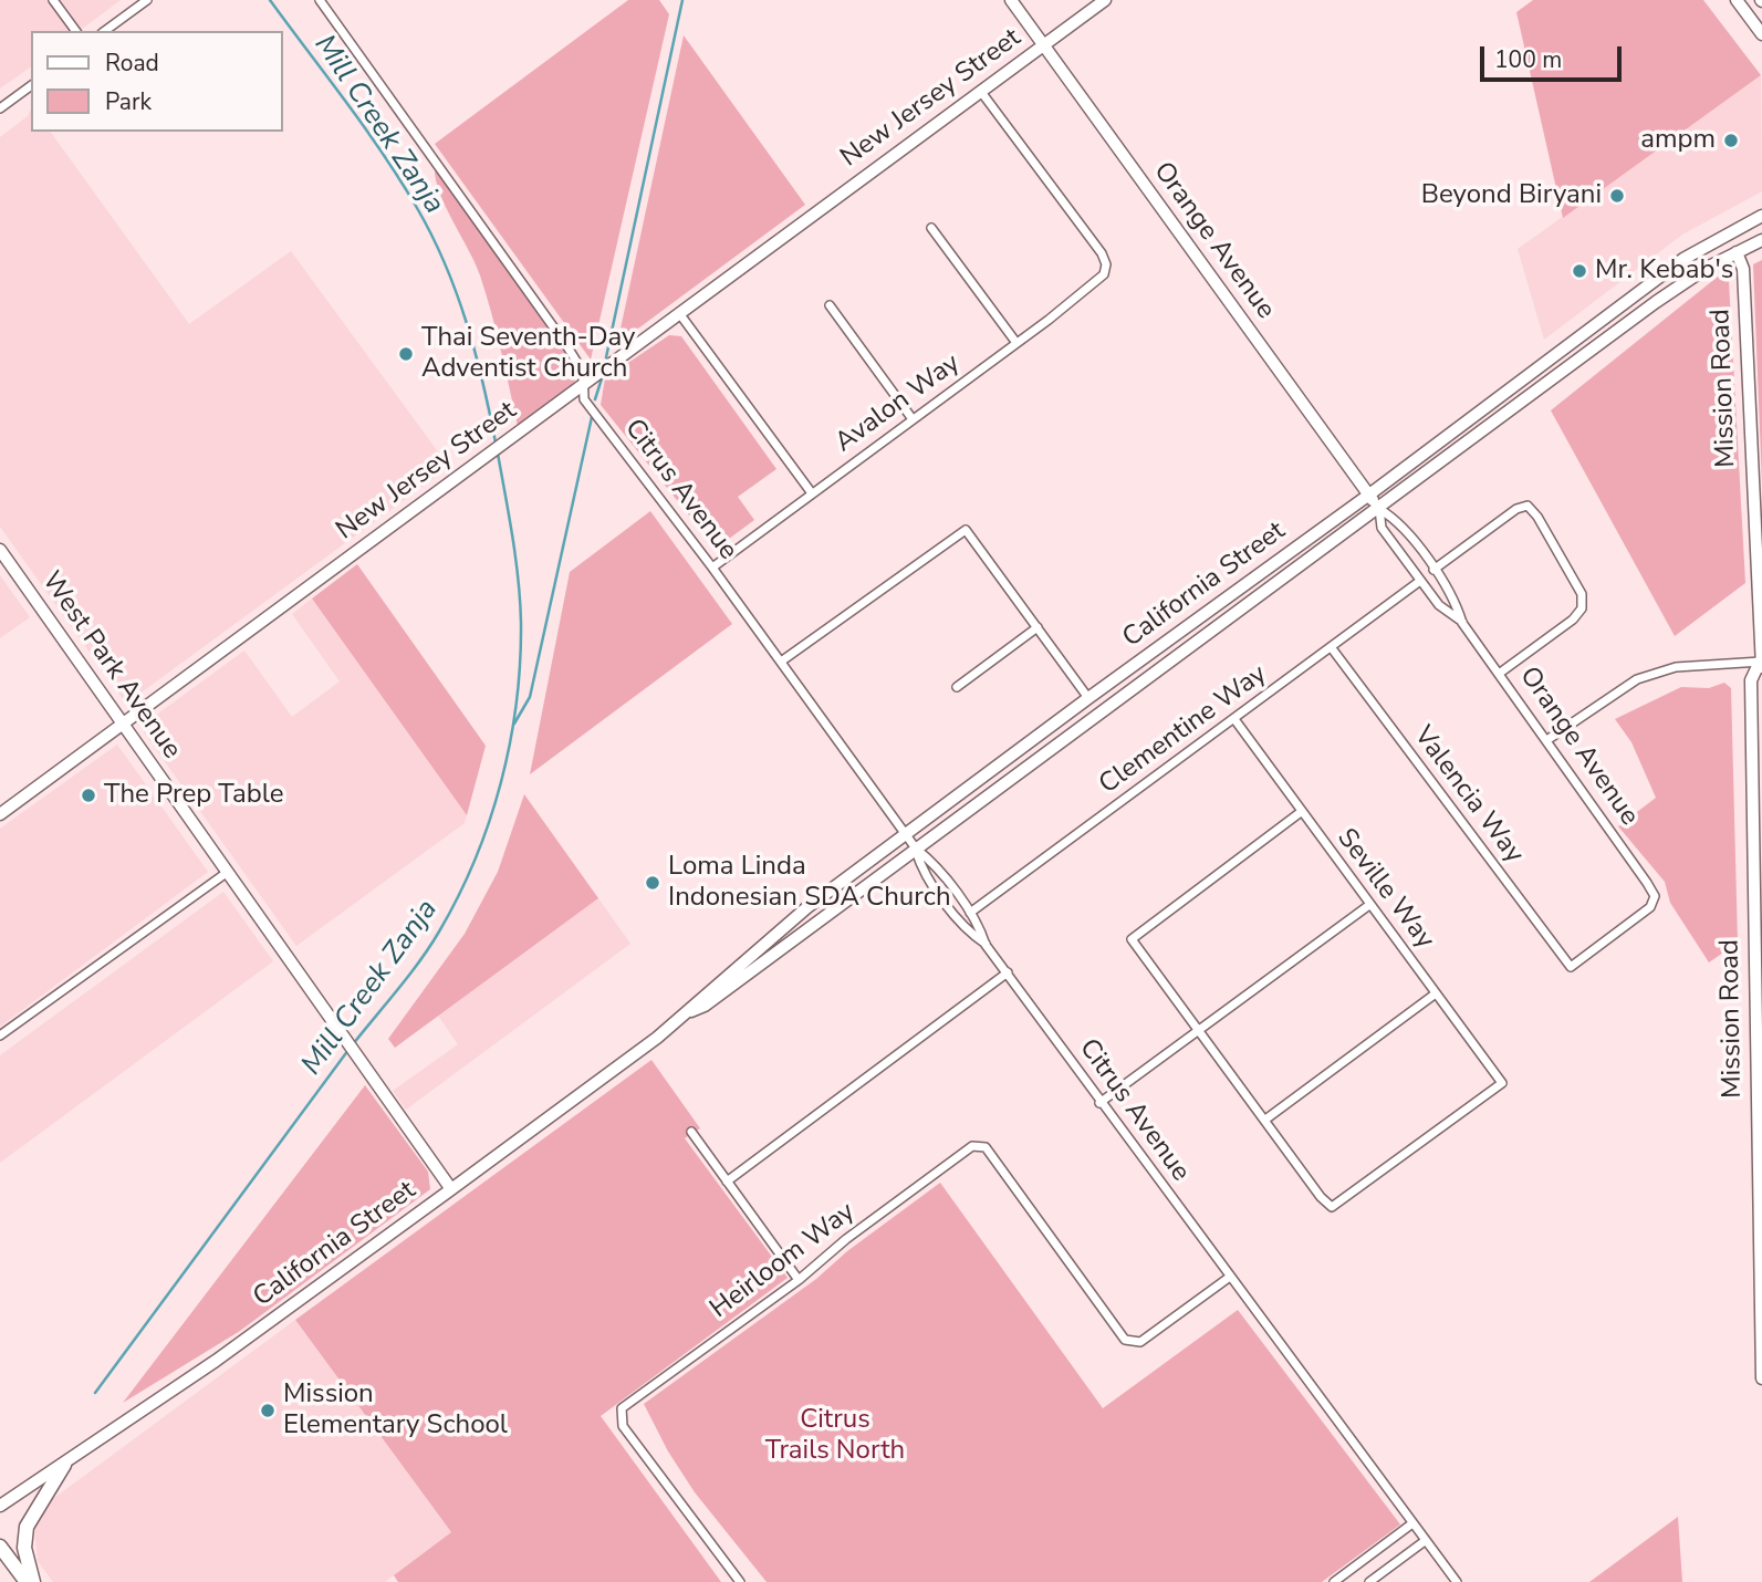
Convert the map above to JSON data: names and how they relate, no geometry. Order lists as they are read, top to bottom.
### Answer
{
  "streets": {
    "street": [
      "New Jersey Street",
      "Orange Avenue",
      "Mission Road",
      "Avalon Way",
      "Citrus Avenue",
      "California Street",
      "West Park Avenue",
      "Clementine Way",
      "Valencia Way",
      "Seville Way",
      "Heirloom Way"
    ]
  },
  "crossings": [
    ["New Jersey Street", "Orange Avenue"],
    ["New Jersey Street", "Avalon Way"],
    ["New Jersey Street", "Citrus Avenue"],
    ["New Jersey Street", "West Park Avenue"],
    ["Orange Avenue", "California Street"],
    ["Orange Avenue", "Clementine Way"],
    ["Orange Avenue", "Valencia Way"],
    ["Mission Road", "California Street"],
    ["Avalon Way", "Citrus Avenue"],
    ["Citrus Avenue", "California Street"],
    ["Citrus Avenue", "Clementine Way"],
    ["Citrus Avenue", "Heirloom Way"],
    ["California Street", "West Park Avenue"],
    ["Clementine Way", "Valencia Way"],
    ["Clementine Way", "Seville Way"]
  ],
  "water": ["Mill Creek Zanja"],
  "parks": ["Citrus Trails North"],
  "places": [
    "ampm",
    "Beyond Biryani",
    "Mr. Kebab's",
    "Thai Seventh-Day Adventist Church",
    "The Prep Table",
    "Loma Linda Indonesian SDA Church",
    "Mission Elementary School"
  ],
  "legend": ["Road", "Park"],
  "scale_bar": "100 m"
}
